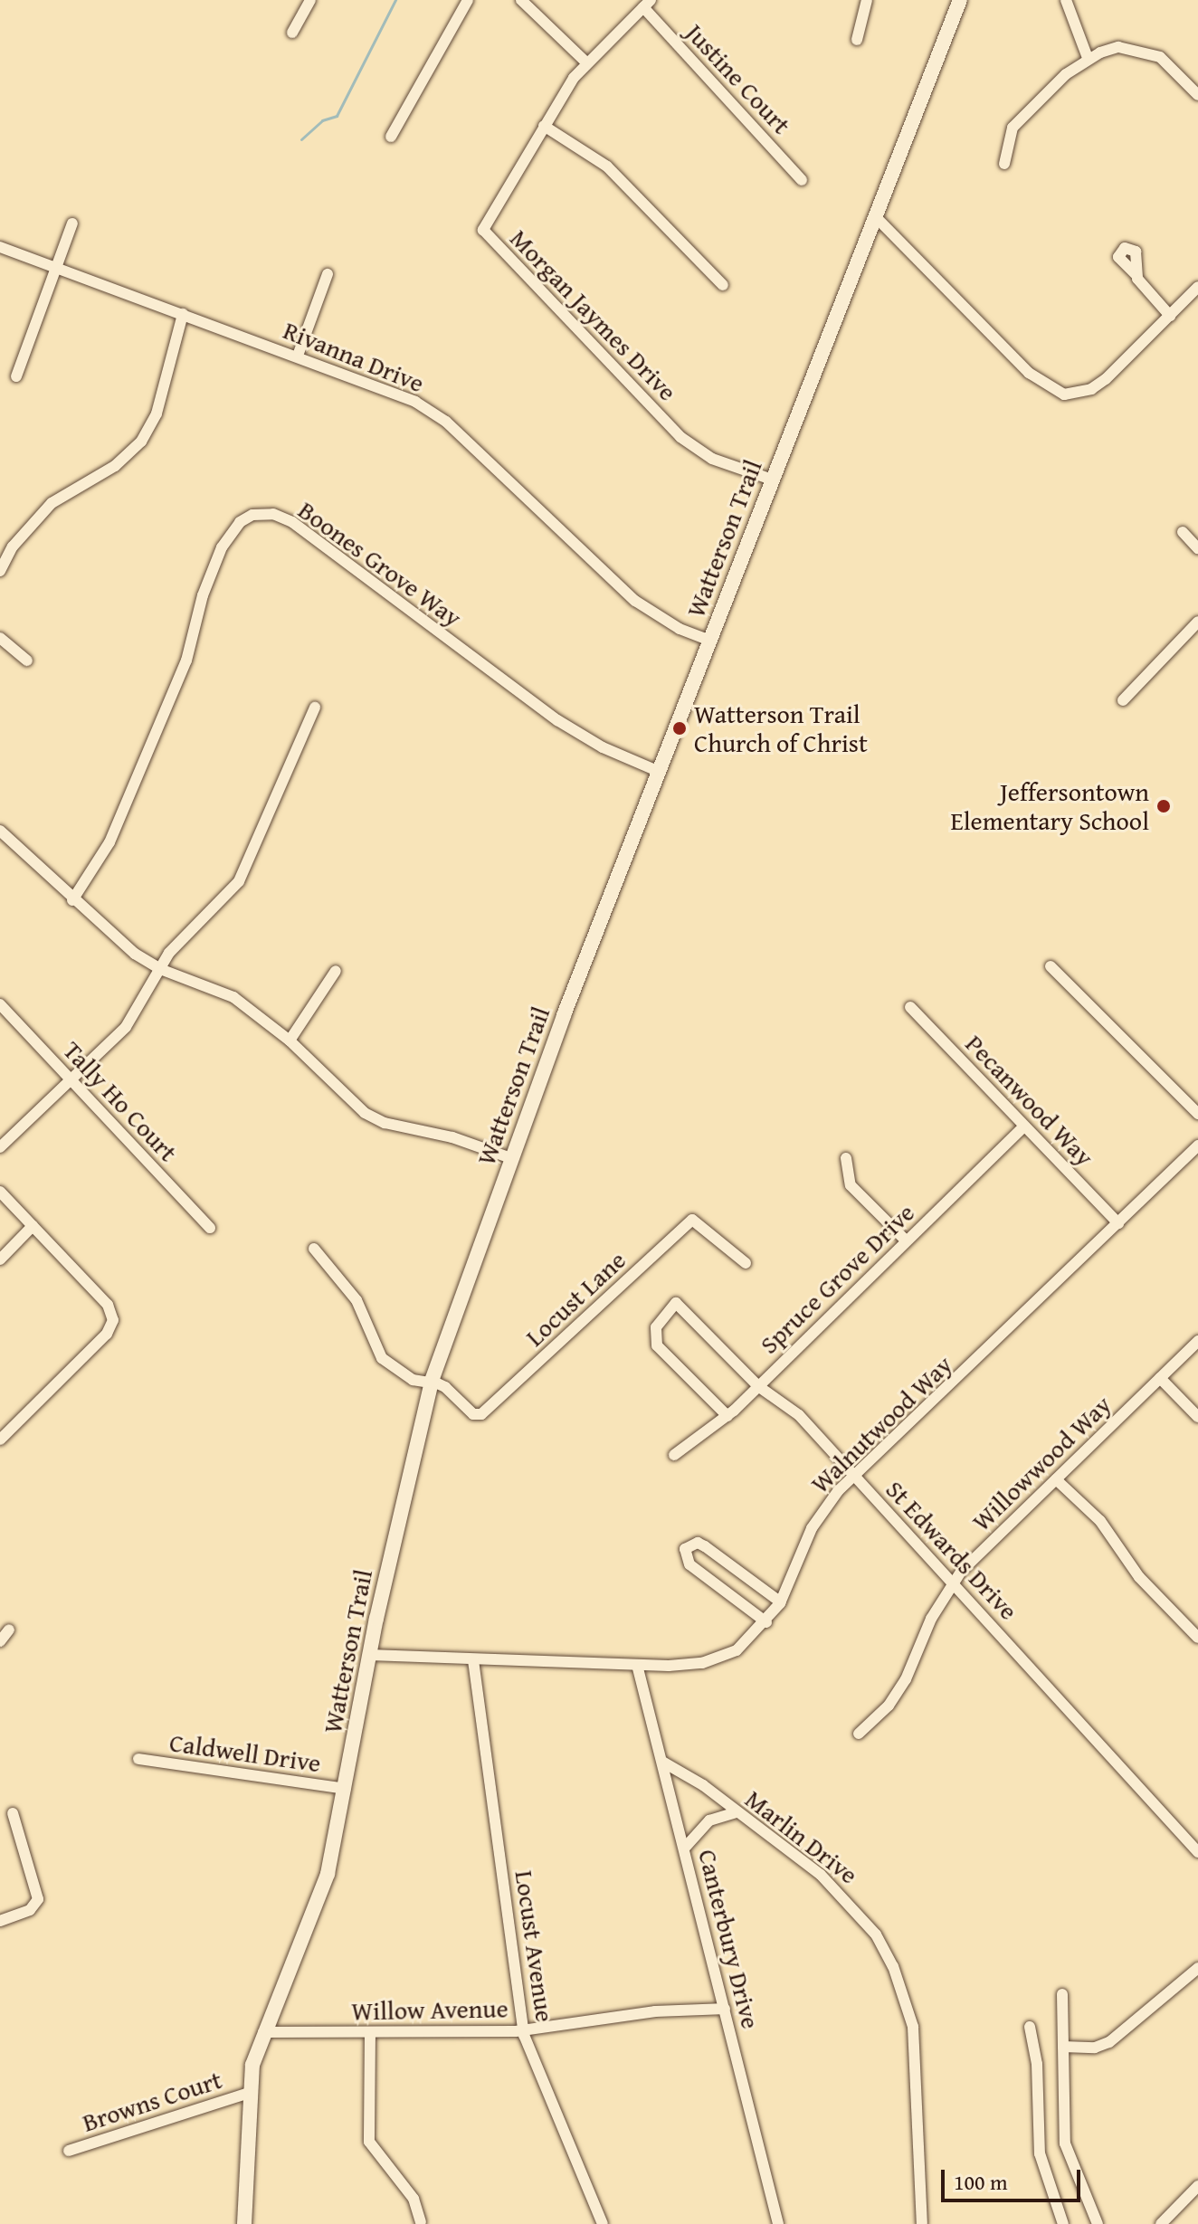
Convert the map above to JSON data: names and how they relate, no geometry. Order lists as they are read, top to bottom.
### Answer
{
  "streets": {
    "main road": ["Watterson Trail"],
    "street": [
      "Justine Court",
      "Morgan Jaymes Drive",
      "Rivanna Drive",
      "Boones Grove Way",
      "Pecanwood Way",
      "Tally Ho Court",
      "Spruce Grove Drive",
      "Locust Lane",
      "Walnutwood Way",
      "Willowwood Way",
      "St Edwards Drive",
      "Caldwell Drive",
      "Marlin Drive",
      "Canterbury Drive",
      "Locust Avenue",
      "Willow Avenue",
      "Browns Court"
    ]
  },
  "crossings": [
    ["Justine Court", "Morgan Jaymes Drive"],
    ["Morgan Jaymes Drive", "Watterson Trail"],
    ["Rivanna Drive", "Watterson Trail"],
    ["Watterson Trail", "Boones Grove Way"],
    ["Watterson Trail", "Locust Lane"],
    ["Watterson Trail", "Walnutwood Way"],
    ["Watterson Trail", "Caldwell Drive"],
    ["Watterson Trail", "Willow Avenue"],
    ["Watterson Trail", "Browns Court"],
    ["Pecanwood Way", "Spruce Grove Drive"],
    ["Pecanwood Way", "Walnutwood Way"],
    ["Spruce Grove Drive", "St Edwards Drive"],
    ["Walnutwood Way", "St Edwards Drive"],
    ["Walnutwood Way", "Canterbury Drive"],
    ["Walnutwood Way", "Locust Avenue"],
    ["Willowwood Way", "St Edwards Drive"],
    ["Marlin Drive", "Canterbury Drive"],
    ["Canterbury Drive", "Willow Avenue"],
    ["Locust Avenue", "Willow Avenue"]
  ],
  "places": ["Watterson Trail Church of Christ", "Jeffersontown Elementary School"],
  "scale_bar": "100 m"
}
